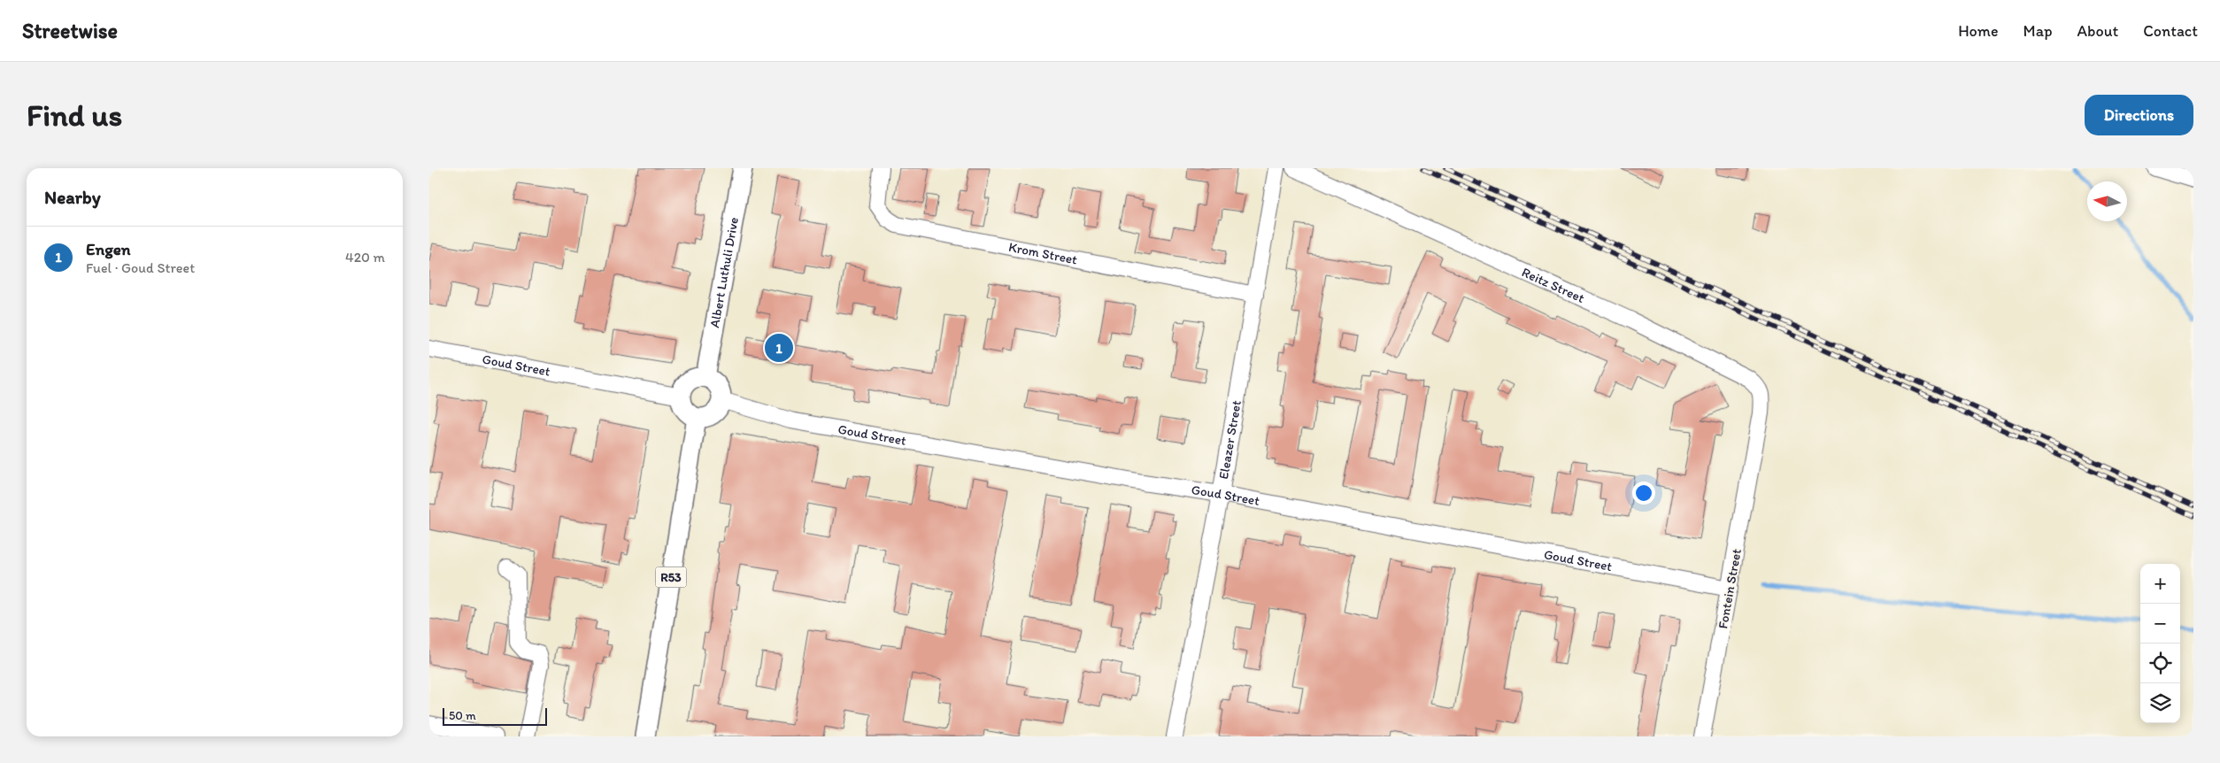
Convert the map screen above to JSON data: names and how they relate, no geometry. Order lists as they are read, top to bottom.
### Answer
{
  "streets": {
    "main road": ["Albert Luthuli Drive", "R53"],
    "street": [
      "Krom Street",
      "Reitz Street",
      "Goud Street",
      "Eleazer Street",
      "Fontein Street"
    ]
  },
  "crossings": [
    ["Krom Street", "Eleazer Street"],
    ["Albert Luthuli Drive", "Goud Street"],
    ["Albert Luthuli Drive", "R53"],
    ["Reitz Street", "Fontein Street"],
    ["Goud Street", "Eleazer Street"],
    ["Goud Street", "R53"],
    ["Goud Street", "Fontein Street"]
  ],
  "scale_bar": "50 m",
  "north": "left",
  "page": {
    "header": "Streetwise",
    "nav": [
      "Home",
      "Map",
      "About",
      "Contact"
    ],
    "buttons": "Directions",
    "title": "Find us",
    "heading": "Nearby",
    "list": [
      {
        "mark": "1",
        "name": "Engen",
        "note": "Fuel · Goud Street",
        "value": "420 m"
      }
    ],
    "pins": "1",
    "map_buttons": ["+", "−"],
    "scale": "50 m"
  }
}
